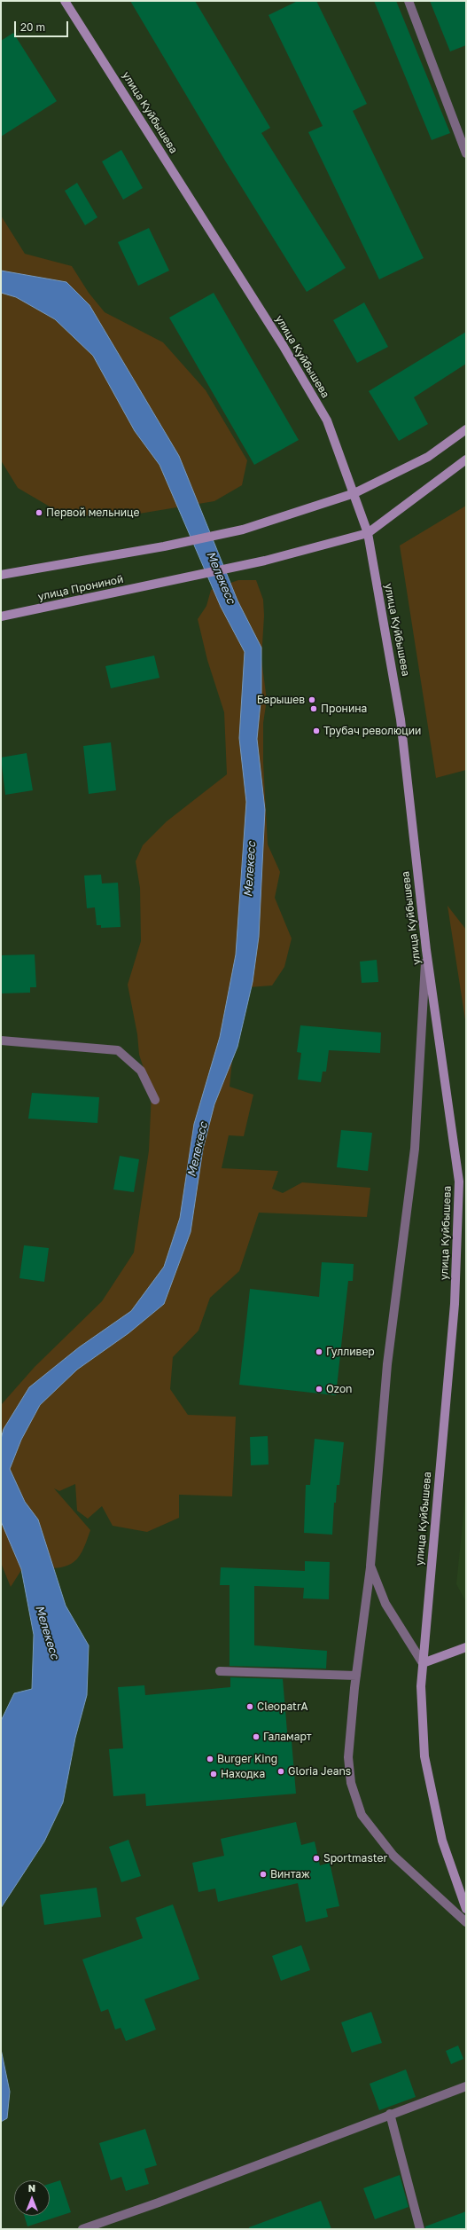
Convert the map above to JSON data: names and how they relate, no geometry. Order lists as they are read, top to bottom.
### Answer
{
  "streets": {
    "main road": ["улица Куйбышева", "улица Прониной"]
  },
  "crossings": [
    ["улица Куйбышева", "улица Прониной"]
  ],
  "water": ["Мелекесс"],
  "places": [
    "Первой мельнице",
    "Барышев",
    "Пронина",
    "Трубач революции",
    "Гулливер",
    "Ozon",
    "CleopatrA",
    "Галамарт",
    "Burger King",
    "Gloria Jeans",
    "Находка",
    "Sportmaster",
    "Винтаж"
  ],
  "scale_bar": "20 m",
  "north": "top"
}
